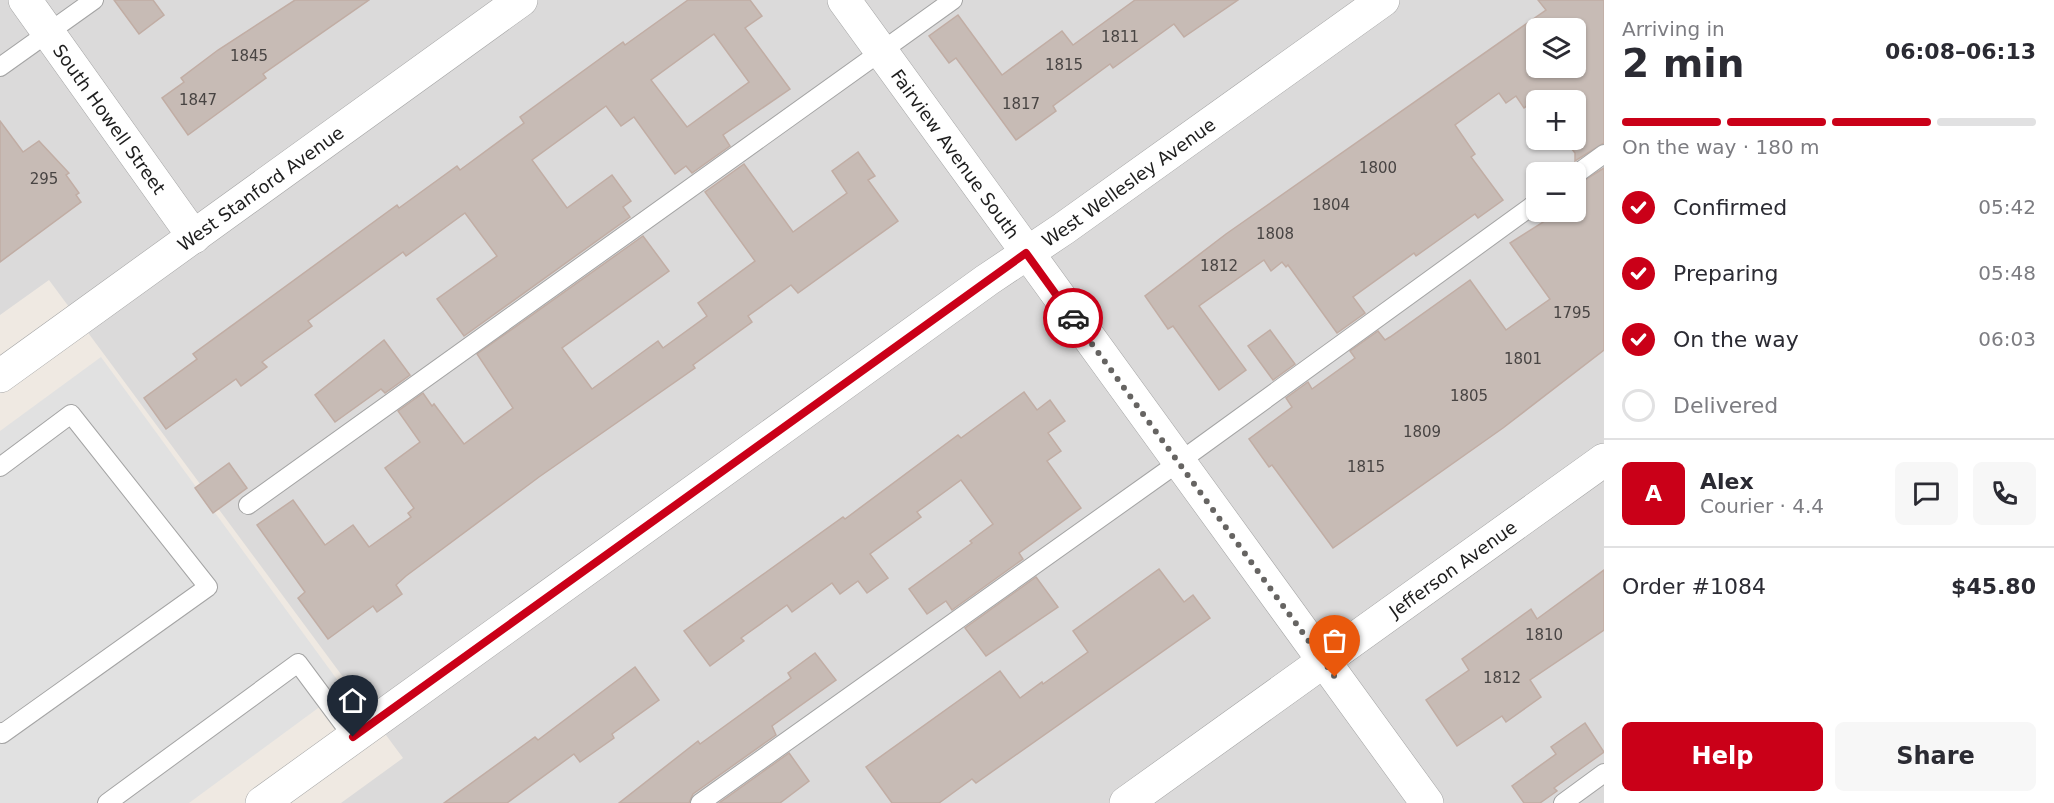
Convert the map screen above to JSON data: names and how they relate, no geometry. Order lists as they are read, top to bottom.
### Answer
{
  "streets": {
    "street": [
      "South Howell Street",
      "Fairview Avenue South",
      "West Wellesley Avenue",
      "West Stanford Avenue",
      "Jefferson Avenue"
    ]
  },
  "crossings": [
    ["South Howell Street", "West Stanford Avenue"],
    ["Fairview Avenue South", "West Wellesley Avenue"],
    ["Fairview Avenue South", "Jefferson Avenue"]
  ],
  "house_numbers": [
    "1811",
    "1845",
    "1815",
    "1847",
    "1817",
    "1800",
    "295",
    "1804",
    "1808",
    "1812",
    "1795",
    "1801",
    "1805",
    "1809",
    "1815",
    "1810",
    "1812"
  ],
  "page": {
    "heading": ["2 min", "Arriving in", "06:08–06:13"],
    "panel": [
      "Alex",
      "Courier · 4.4",
      "Order #1084",
      "$45.80"
    ],
    "map_buttons": ["+", "−"],
    "bar": "On the way · 180 m",
    "list": [
      ["Confirmed", "05:42"],
      ["Preparing", "05:48"],
      ["On the way", "06:03"],
      "Delivered"
    ],
    "round": "A",
    "buttons": ["Help", "Share"]
  }
}
